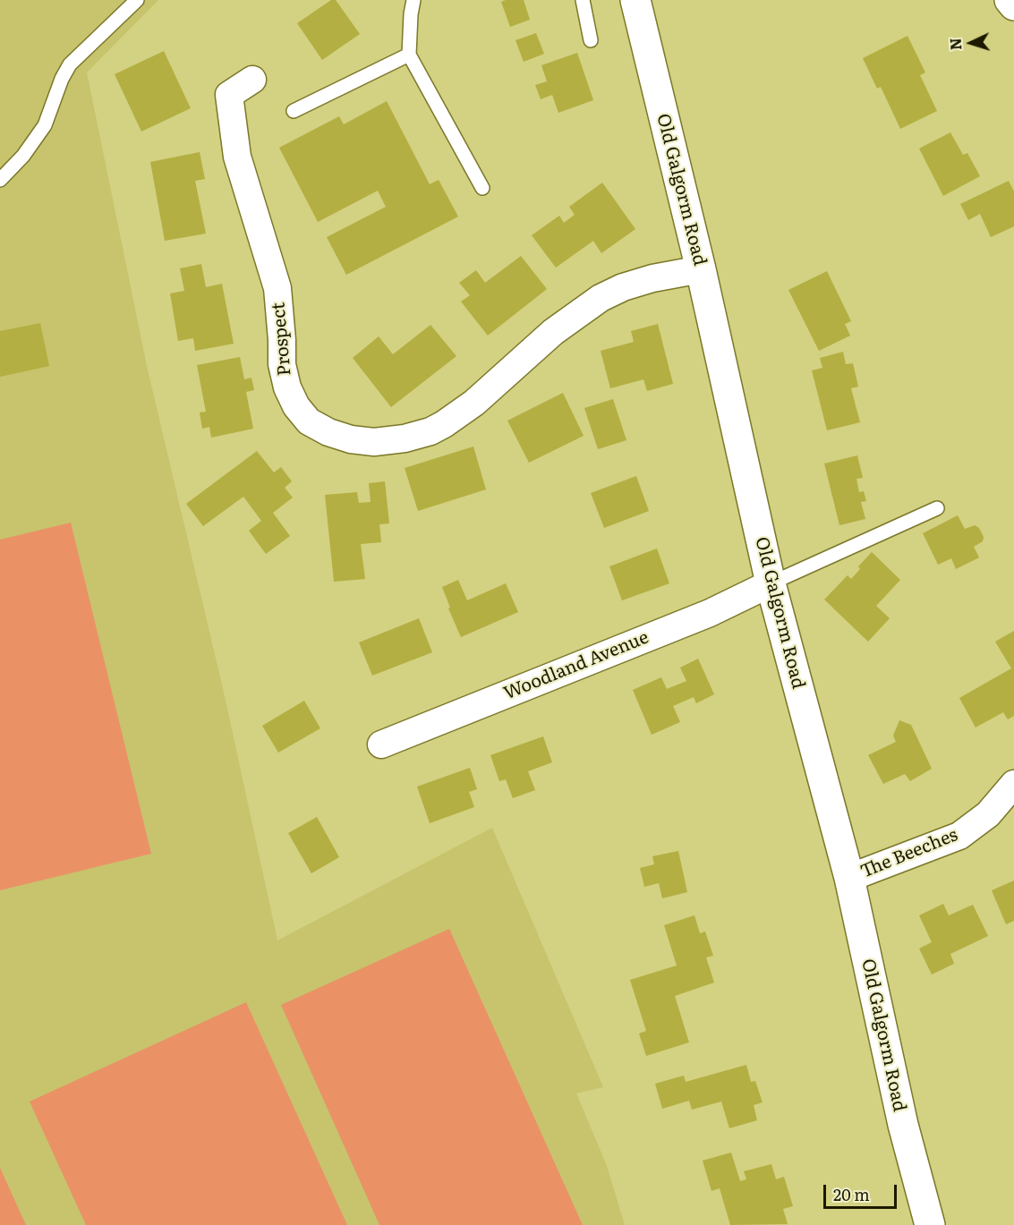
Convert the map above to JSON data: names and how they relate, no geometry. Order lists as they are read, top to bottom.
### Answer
{
  "streets": {
    "street": [
      "Old Galgorm Road",
      "Prospect",
      "Woodland Avenue",
      "The Beeches"
    ]
  },
  "crossings": [
    ["Old Galgorm Road", "Prospect"],
    ["Old Galgorm Road", "Woodland Avenue"],
    ["Old Galgorm Road", "The Beeches"]
  ],
  "scale_bar": "20 m",
  "north": "left"
}
